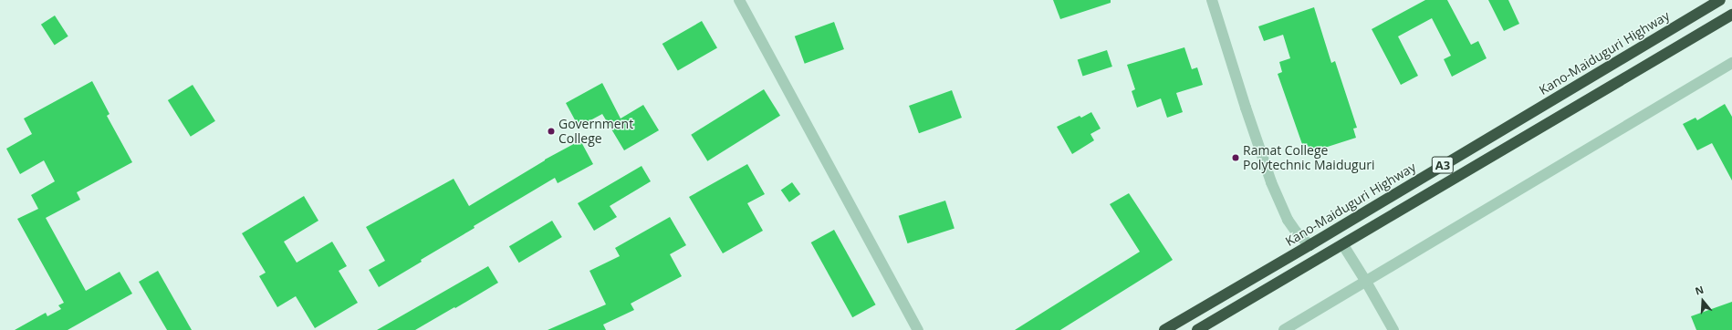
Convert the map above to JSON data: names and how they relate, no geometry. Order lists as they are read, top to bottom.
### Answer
{
  "streets": {
    "highway": ["Kano-Maiduguri Highway", "A3"]
  },
  "places": ["Government College", "Ramat College Polytechnic Maiduguri"],
  "north": "top"
}
